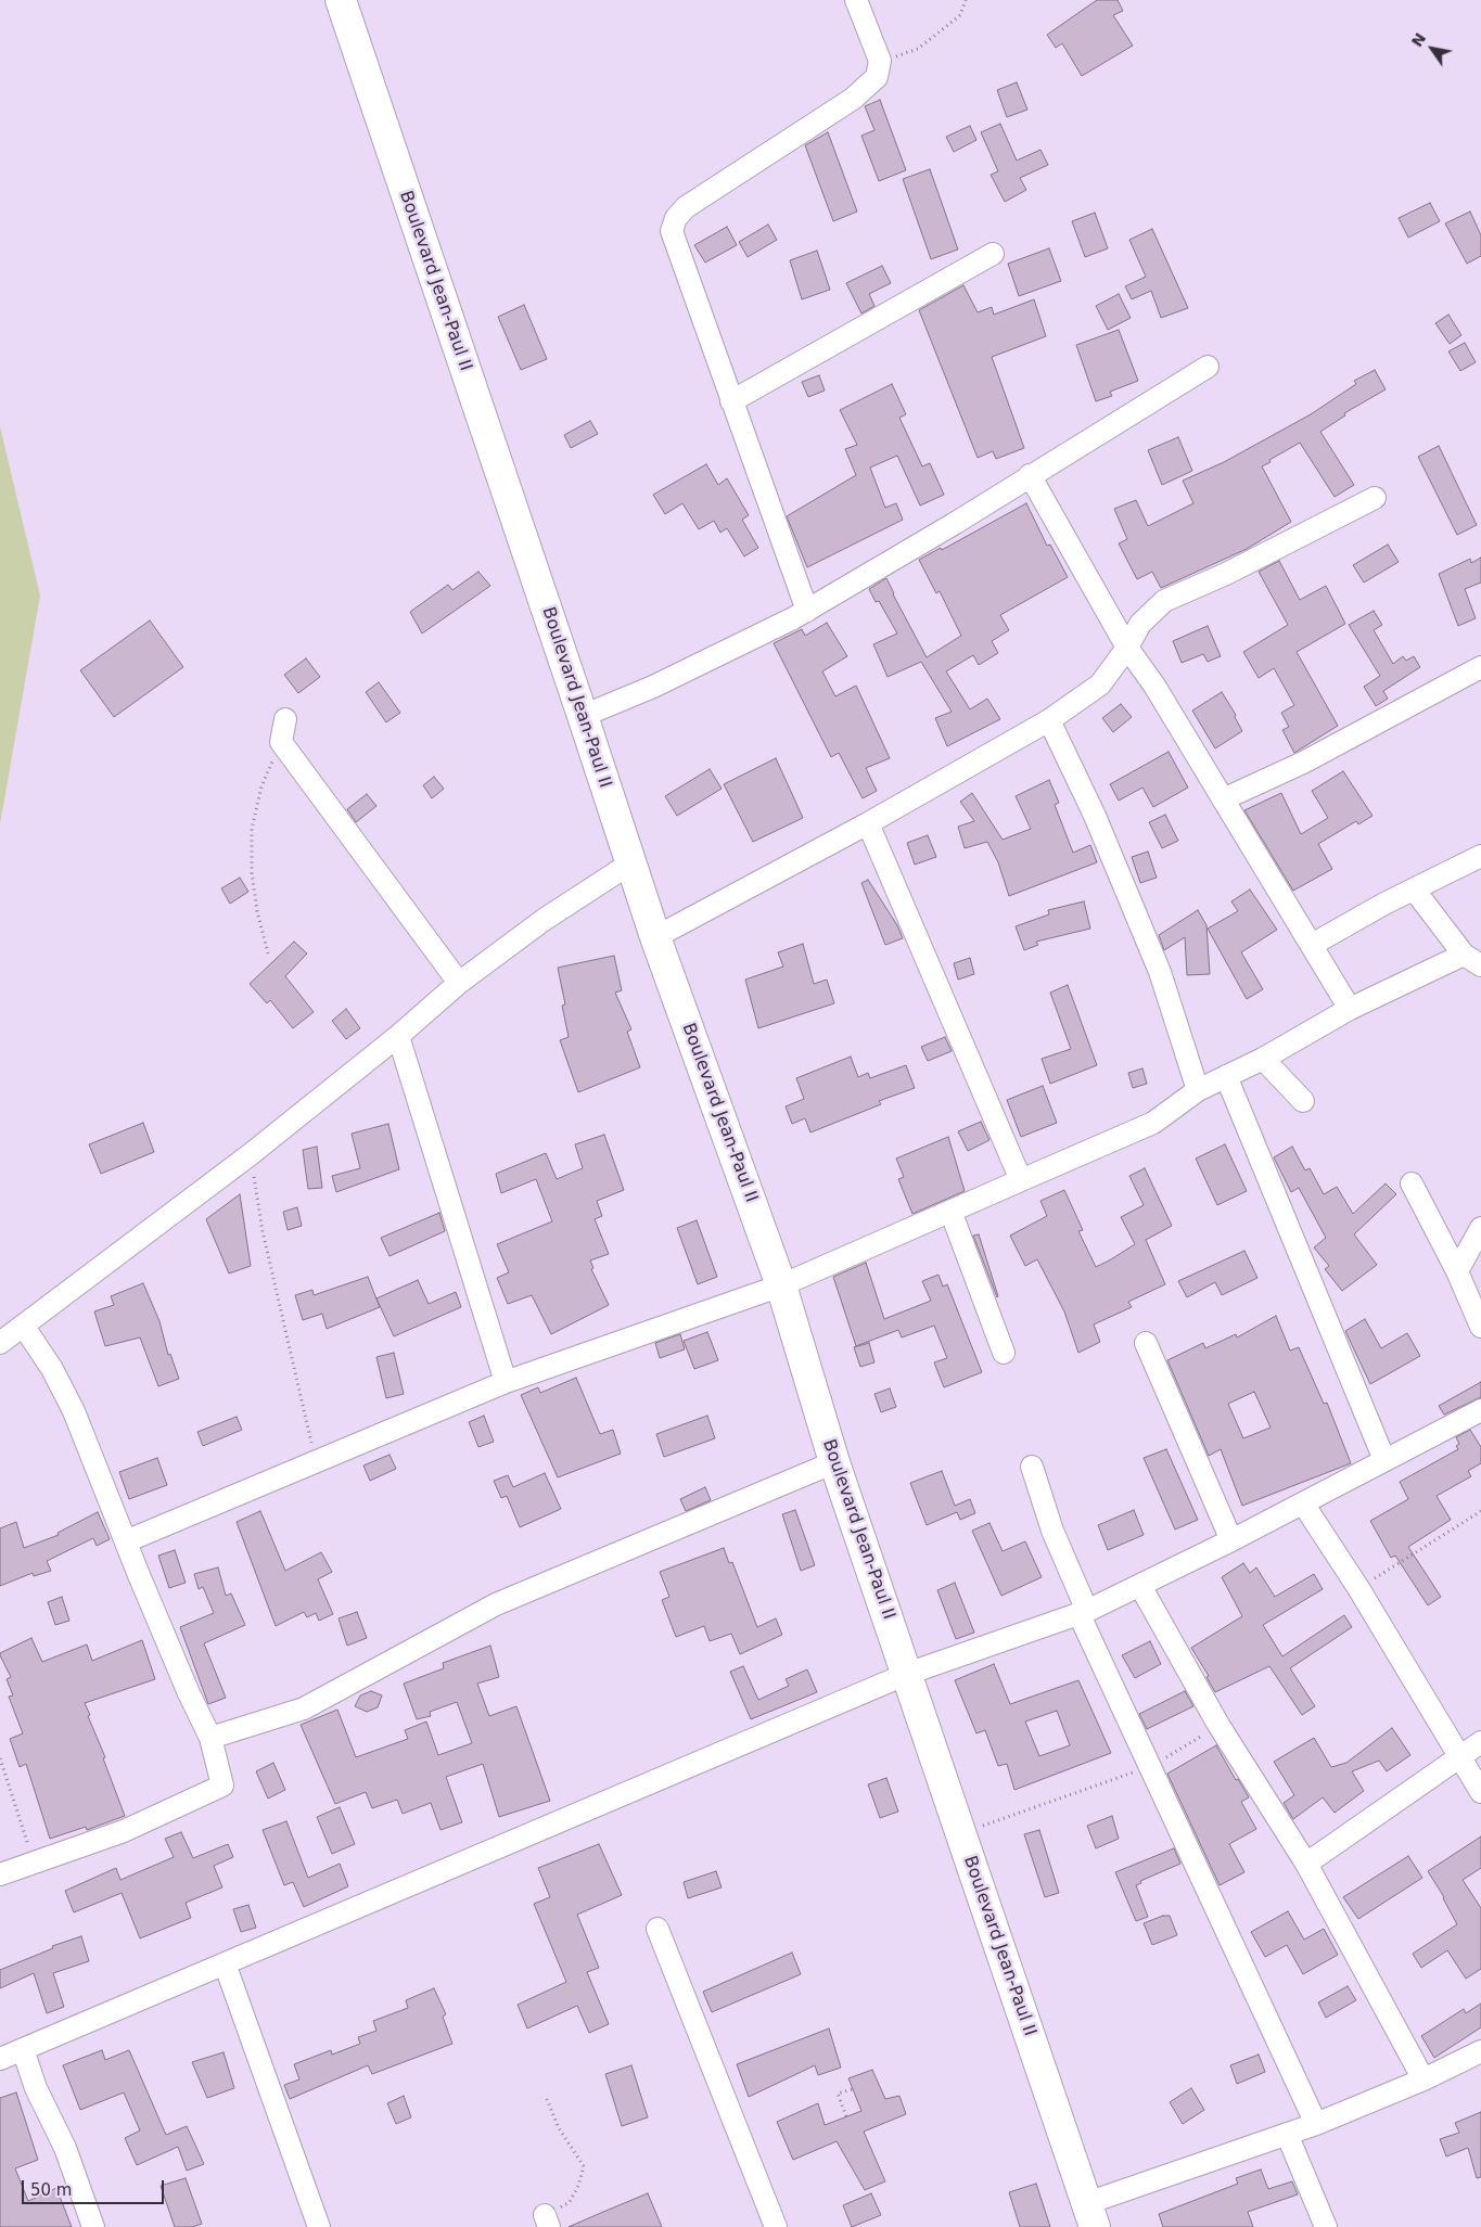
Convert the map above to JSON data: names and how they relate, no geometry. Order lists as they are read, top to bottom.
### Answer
{
  "streets": {
    "main road": ["Boulevard Jean-Paul II"]
  },
  "scale_bar": "50 m",
  "north": "top left"
}
